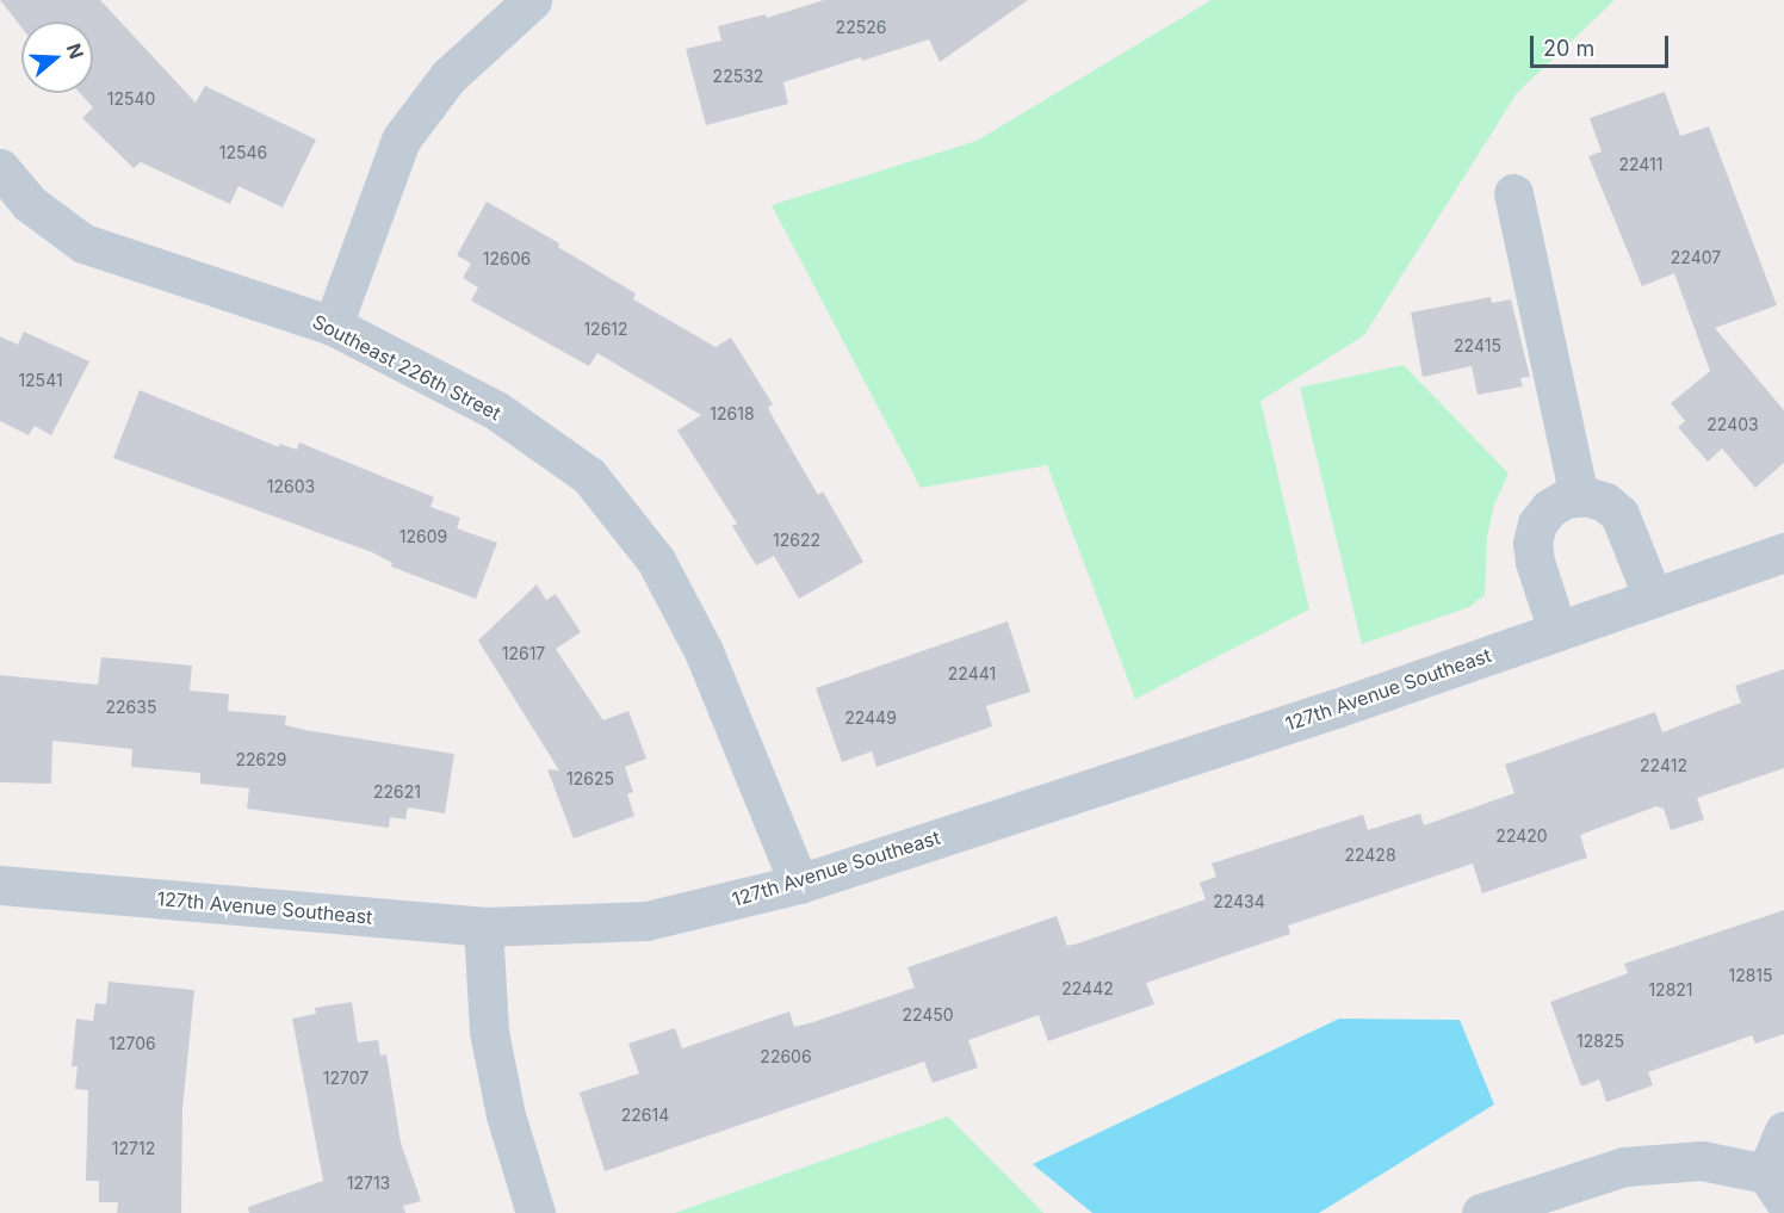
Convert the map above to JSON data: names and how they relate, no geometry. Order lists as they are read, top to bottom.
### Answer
{
  "streets": {
    "street": ["Southeast 226th Street", "127th Avenue Southeast"]
  },
  "crossings": [
    ["Southeast 226th Street", "127th Avenue Southeast"]
  ],
  "house_numbers": [
    "22526",
    "22532",
    "12540",
    "12546",
    "22411",
    "22407",
    "12606",
    "12612",
    "22415",
    "12541",
    "12618",
    "22403",
    "12603",
    "12609",
    "12622",
    "12617",
    "22441",
    "22635",
    "22449",
    "22629",
    "22412",
    "12625",
    "22621",
    "22420",
    "22428",
    "22434",
    "12815",
    "22442",
    "12821",
    "22450",
    "12825",
    "12706",
    "22606",
    "12707",
    "22614",
    "12712",
    "12713"
  ],
  "scale_bar": "20 m",
  "north": "right"
}
